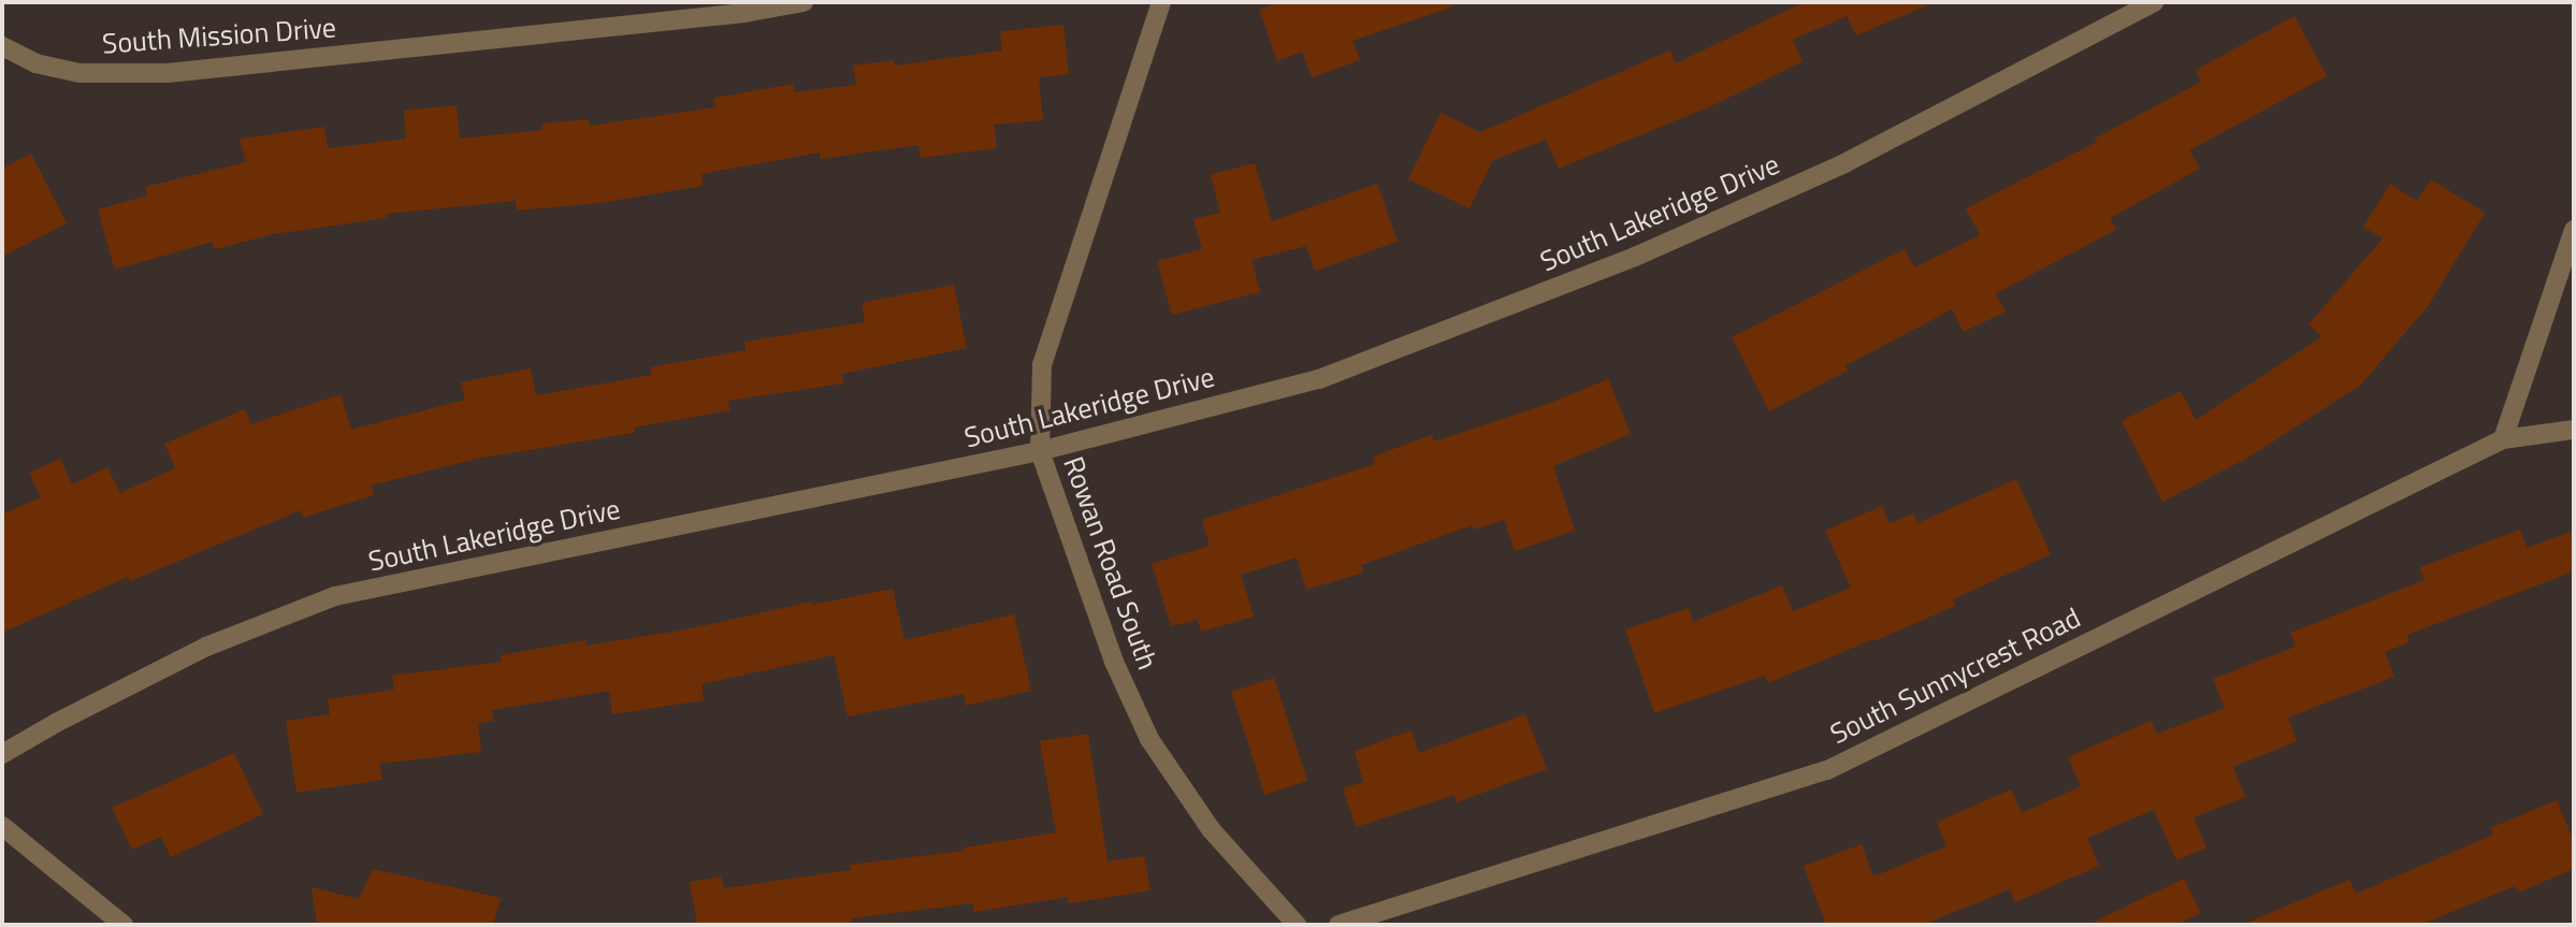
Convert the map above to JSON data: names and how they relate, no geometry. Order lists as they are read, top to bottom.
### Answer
{
  "streets": {
    "street": [
      "South Mission Drive",
      "South Lakeridge Drive",
      "Rowan Road South",
      "South Sunnycrest Road"
    ]
  },
  "crossings": [
    ["South Lakeridge Drive", "Rowan Road South"]
  ]
}
